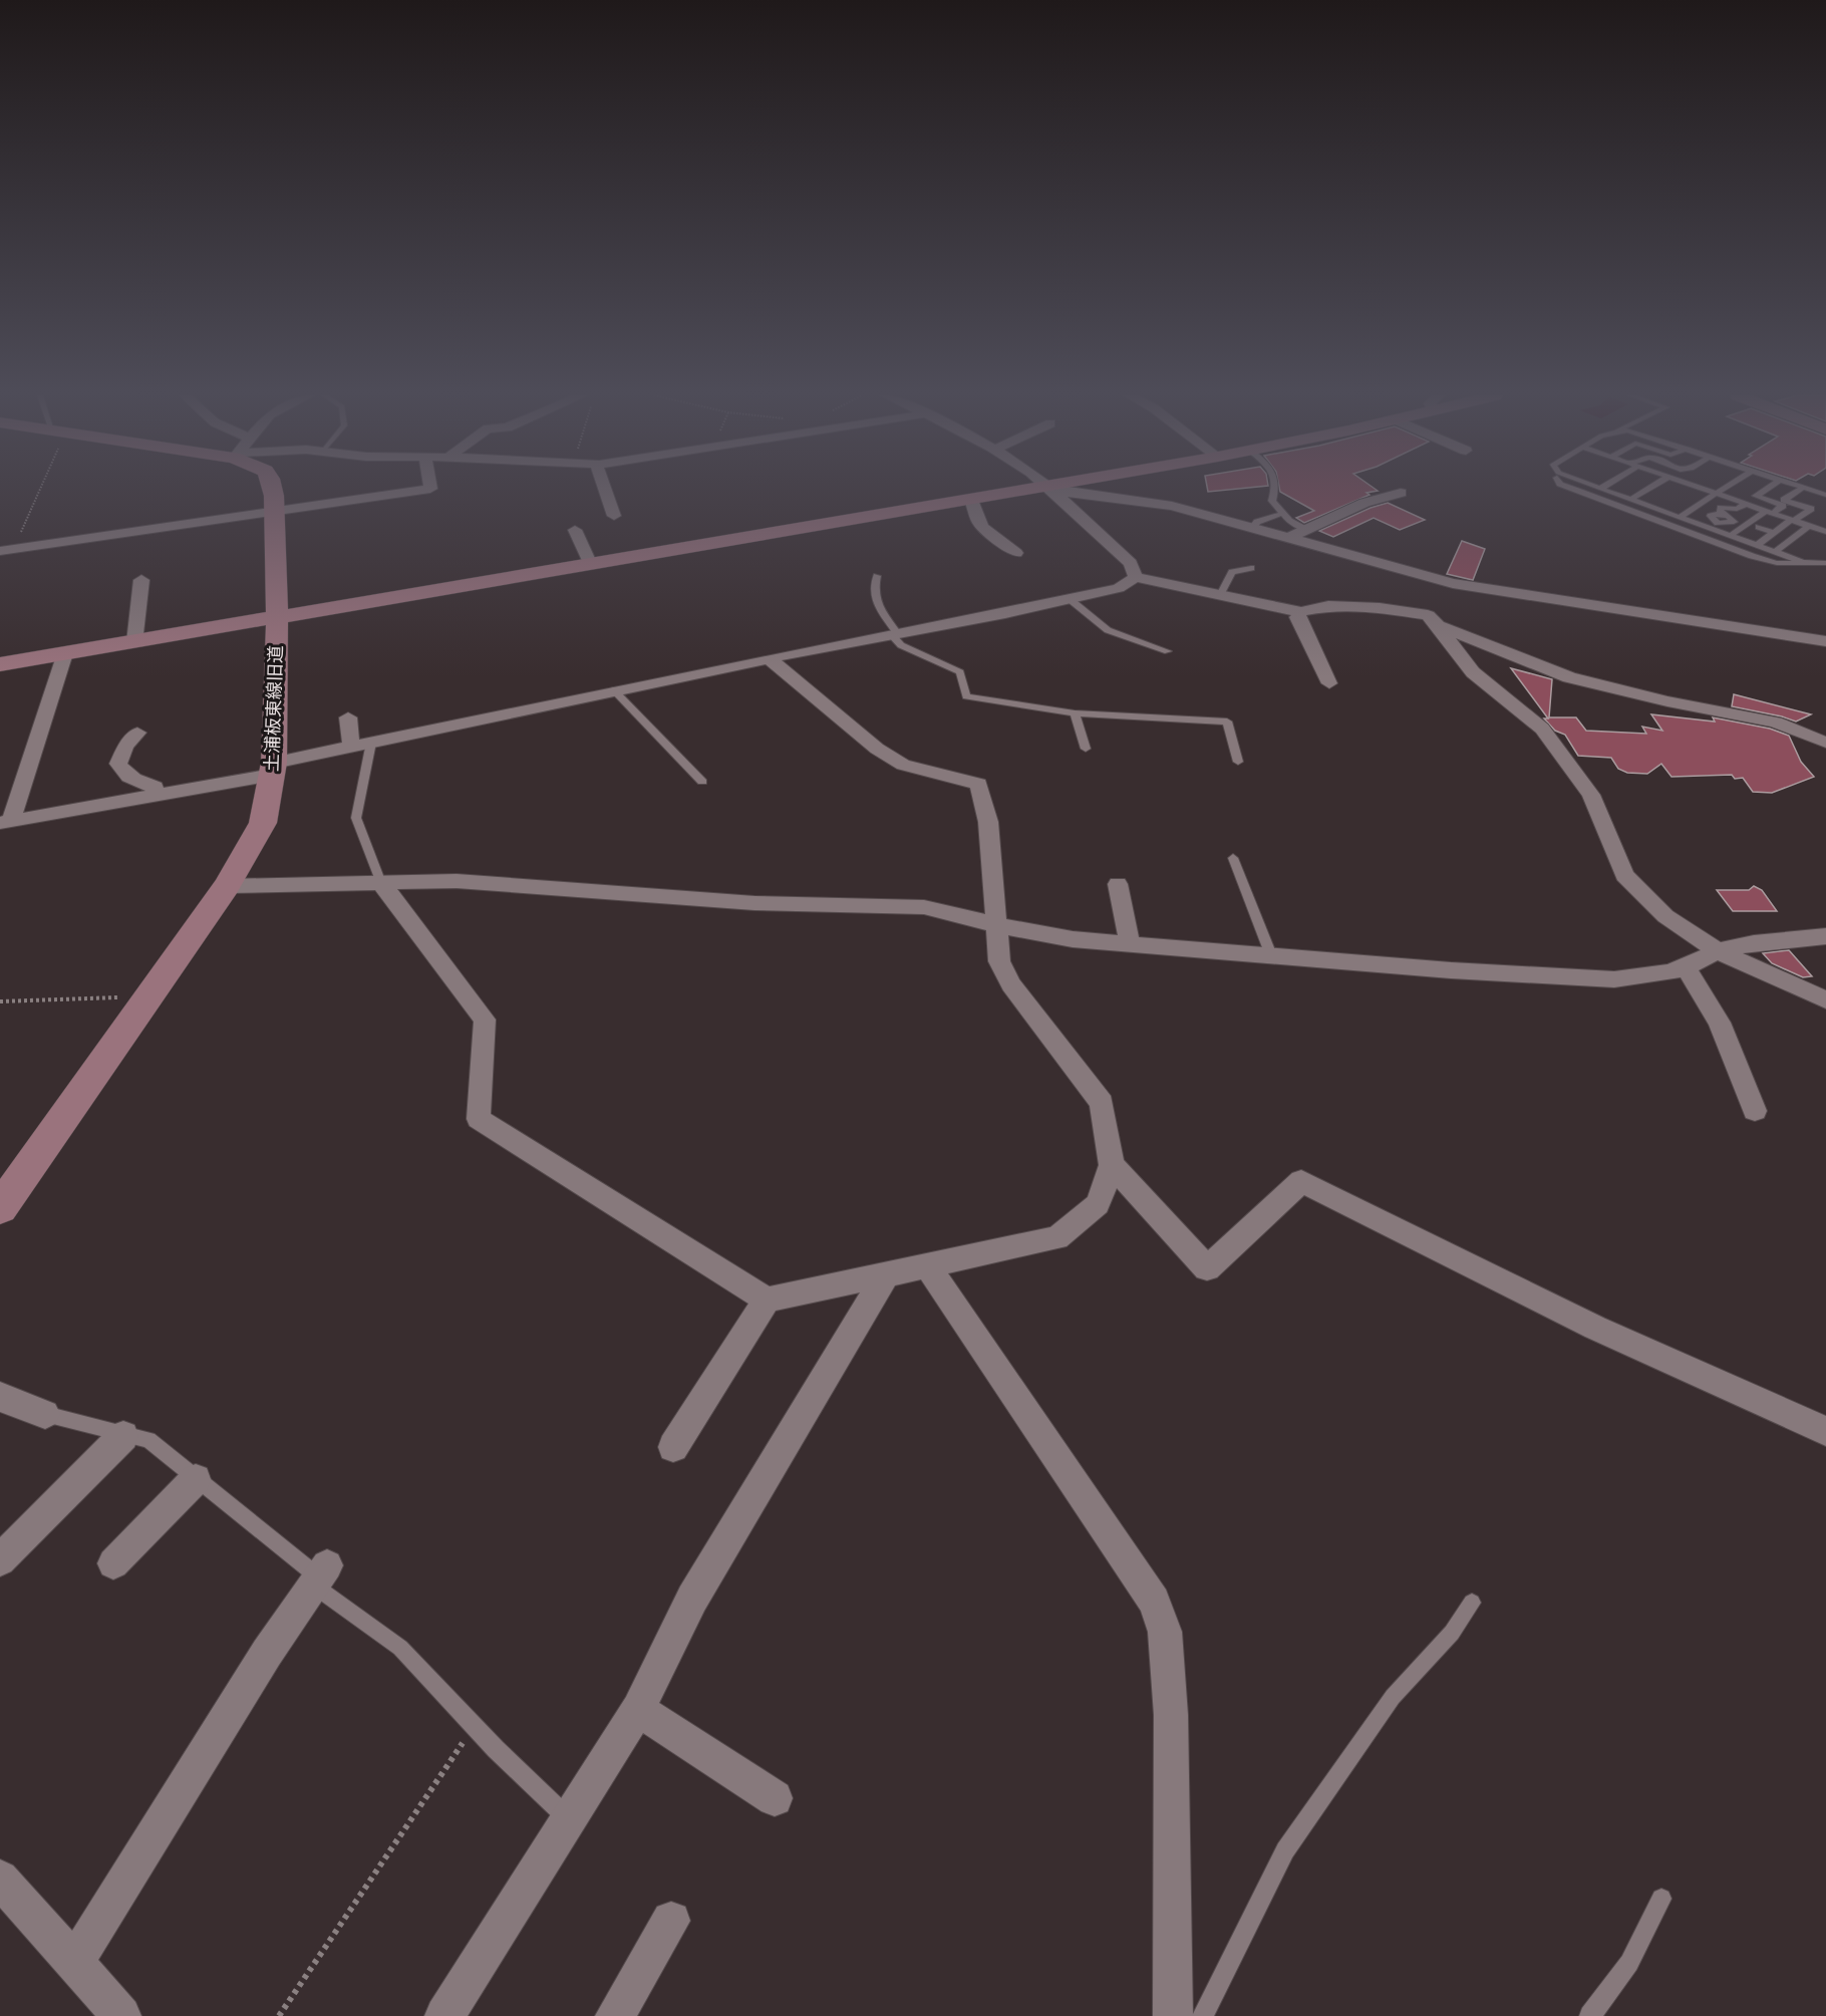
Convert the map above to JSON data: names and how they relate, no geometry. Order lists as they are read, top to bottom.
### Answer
{
  "streets": {
    "street": ["土浦板東線旧道"]
  }
}
